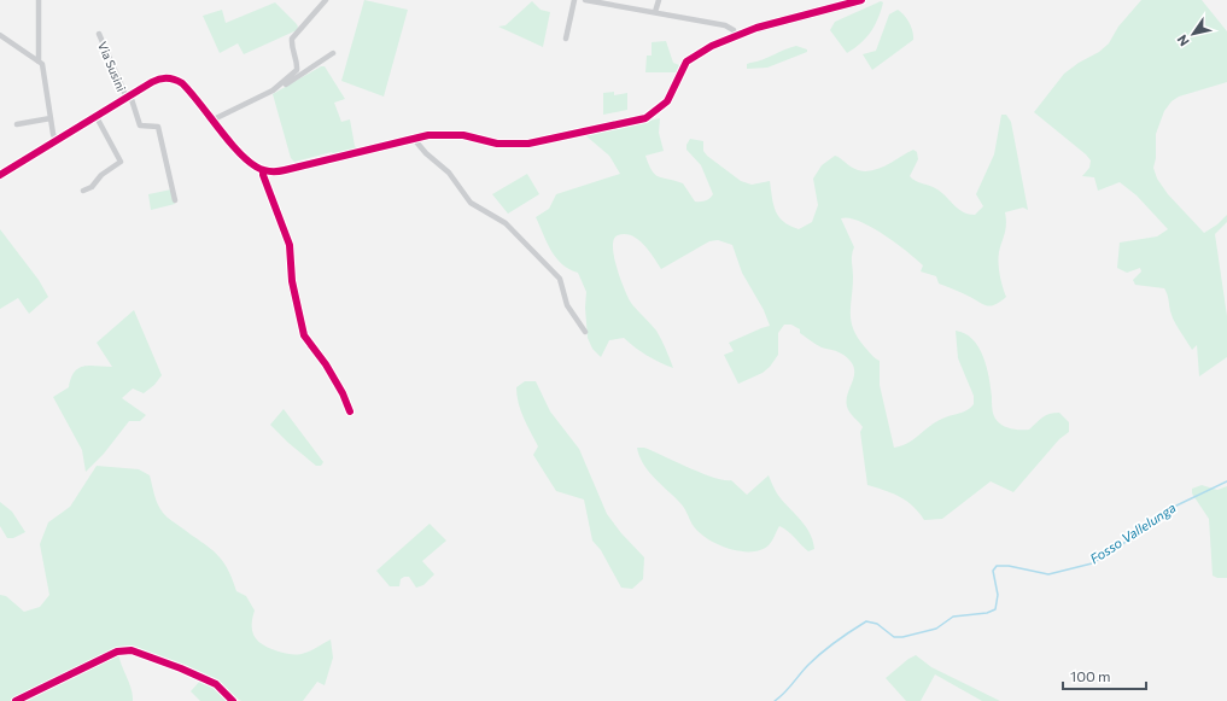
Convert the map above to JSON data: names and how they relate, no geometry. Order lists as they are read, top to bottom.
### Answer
{
  "streets": {
    "street": ["Via Susini"]
  },
  "water": ["Fosso Vallelunga"],
  "scale_bar": "100 m",
  "north": "bottom left"
}
